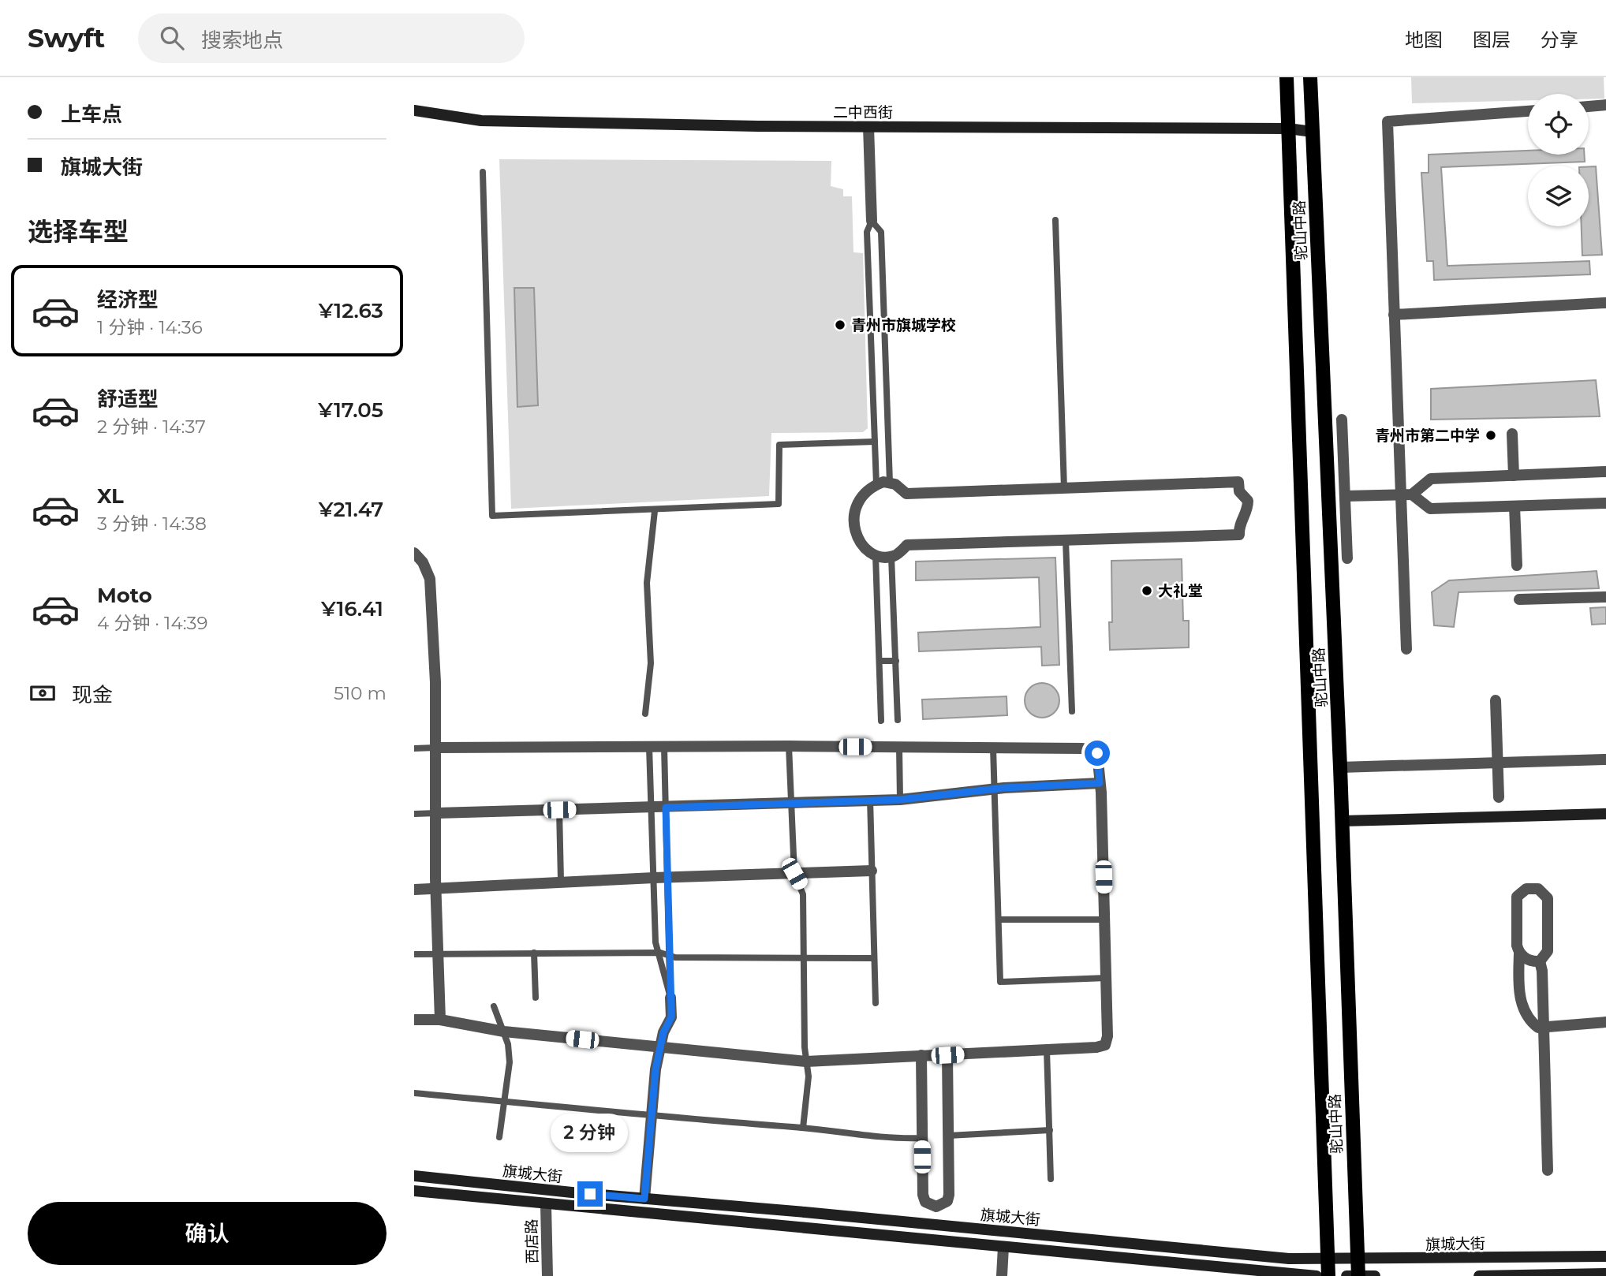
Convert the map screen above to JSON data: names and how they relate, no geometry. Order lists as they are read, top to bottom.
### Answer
{
  "streets": {
    "main road": ["二中西街", "驼山中路", "旗城大街"],
    "street": ["西店路"]
  },
  "crossings": [
    ["二中西街", "驼山中路"],
    ["驼山中路", "旗城大街"],
    ["旗城大街", "西店路"]
  ],
  "places": ["青州市旗城学校", "青州市第二中学", "大礼堂"],
  "page": {
    "header": "Swyft",
    "search": "搜索地点",
    "nav": ["地图", "图层", "分享"],
    "banner": ["上车点", "旗城大街"],
    "heading": "选择车型",
    "list": [
      {
        "name": "经济型",
        "note": "1 分钟 · 14:36",
        "value": "¥12.63"
      },
      {
        "name": "舒适型",
        "note": "2 分钟 · 14:37",
        "value": "¥17.05"
      },
      {
        "name": "XL",
        "note": "3 分钟 · 14:38",
        "value": "¥21.47"
      },
      {
        "name": "Moto",
        "note": "4 分钟 · 14:39",
        "value": "¥16.41"
      }
    ],
    "pay": ["现金", "510 m"],
    "bubble": "2 分钟",
    "buttons": "确认"
  }
}
